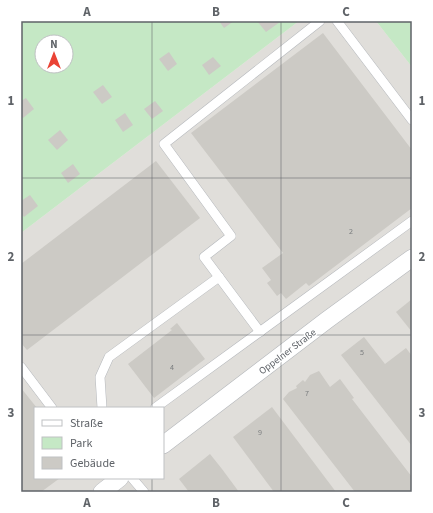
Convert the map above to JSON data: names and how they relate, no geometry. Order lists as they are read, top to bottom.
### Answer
{
  "streets": {
    "street": ["Oppelner Straße"]
  },
  "house_numbers": [
    "2",
    "5",
    "4",
    "7",
    "9"
  ],
  "legend": ["Straße", "Park", "Gebäude"],
  "north": "top",
  "grid": {
    "columns": ["A", "B", "C"],
    "rows": ["1", "2", "3"]
  }
}
